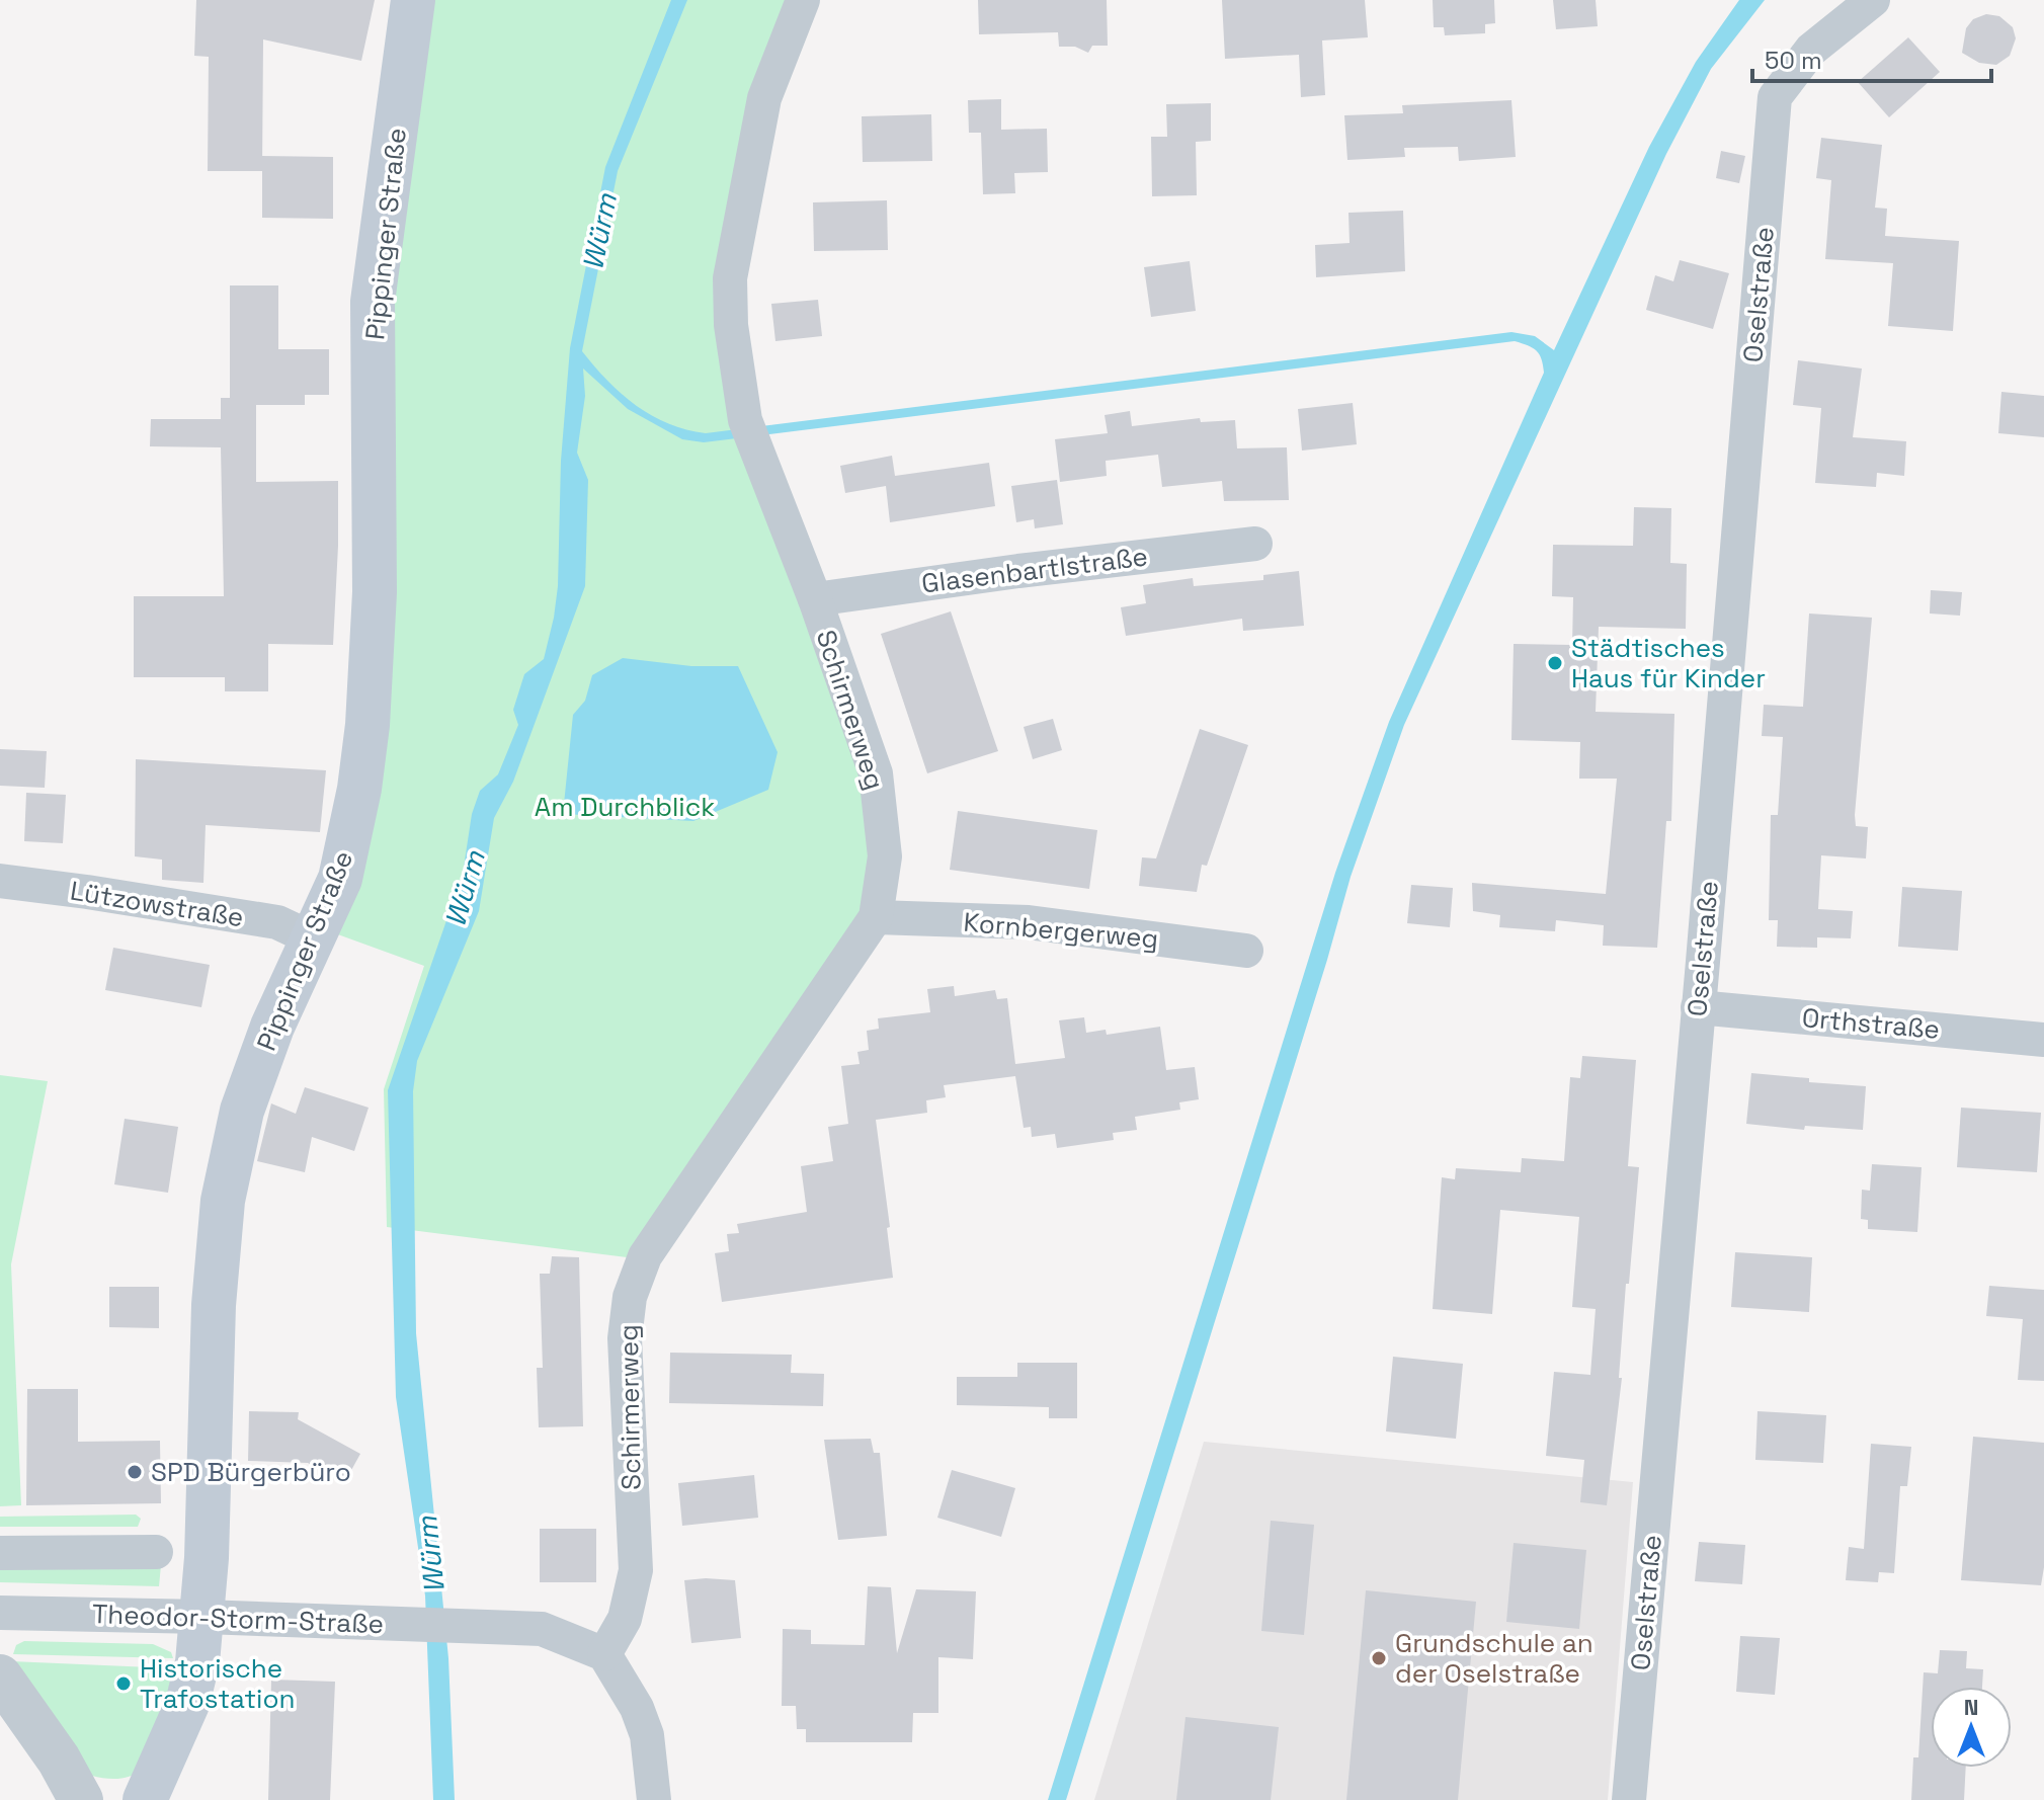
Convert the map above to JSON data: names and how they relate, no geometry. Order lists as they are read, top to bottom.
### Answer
{
  "streets": {
    "main road": ["Pippinger Straße"],
    "street": [
      "Oselstraße",
      "Glasenbartlstraße",
      "Schirmerweg",
      "Lützowstraße",
      "Kornbergerweg",
      "Orthstraße",
      "Theodor-Storm-Straße"
    ]
  },
  "crossings": [
    ["Pippinger Straße", "Lützowstraße"],
    ["Pippinger Straße", "Theodor-Storm-Straße"],
    ["Oselstraße", "Orthstraße"],
    ["Glasenbartlstraße", "Schirmerweg"],
    ["Schirmerweg", "Kornbergerweg"],
    ["Schirmerweg", "Theodor-Storm-Straße"]
  ],
  "water": ["Würm"],
  "parks": ["Am Durchblick"],
  "places": [
    "Städtisches Haus für Kinder",
    "SPD Bürgerbüro",
    "Grundschule an der Oselstraße",
    "Historische Trafostation"
  ],
  "scale_bar": "50 m",
  "north": "top"
}
